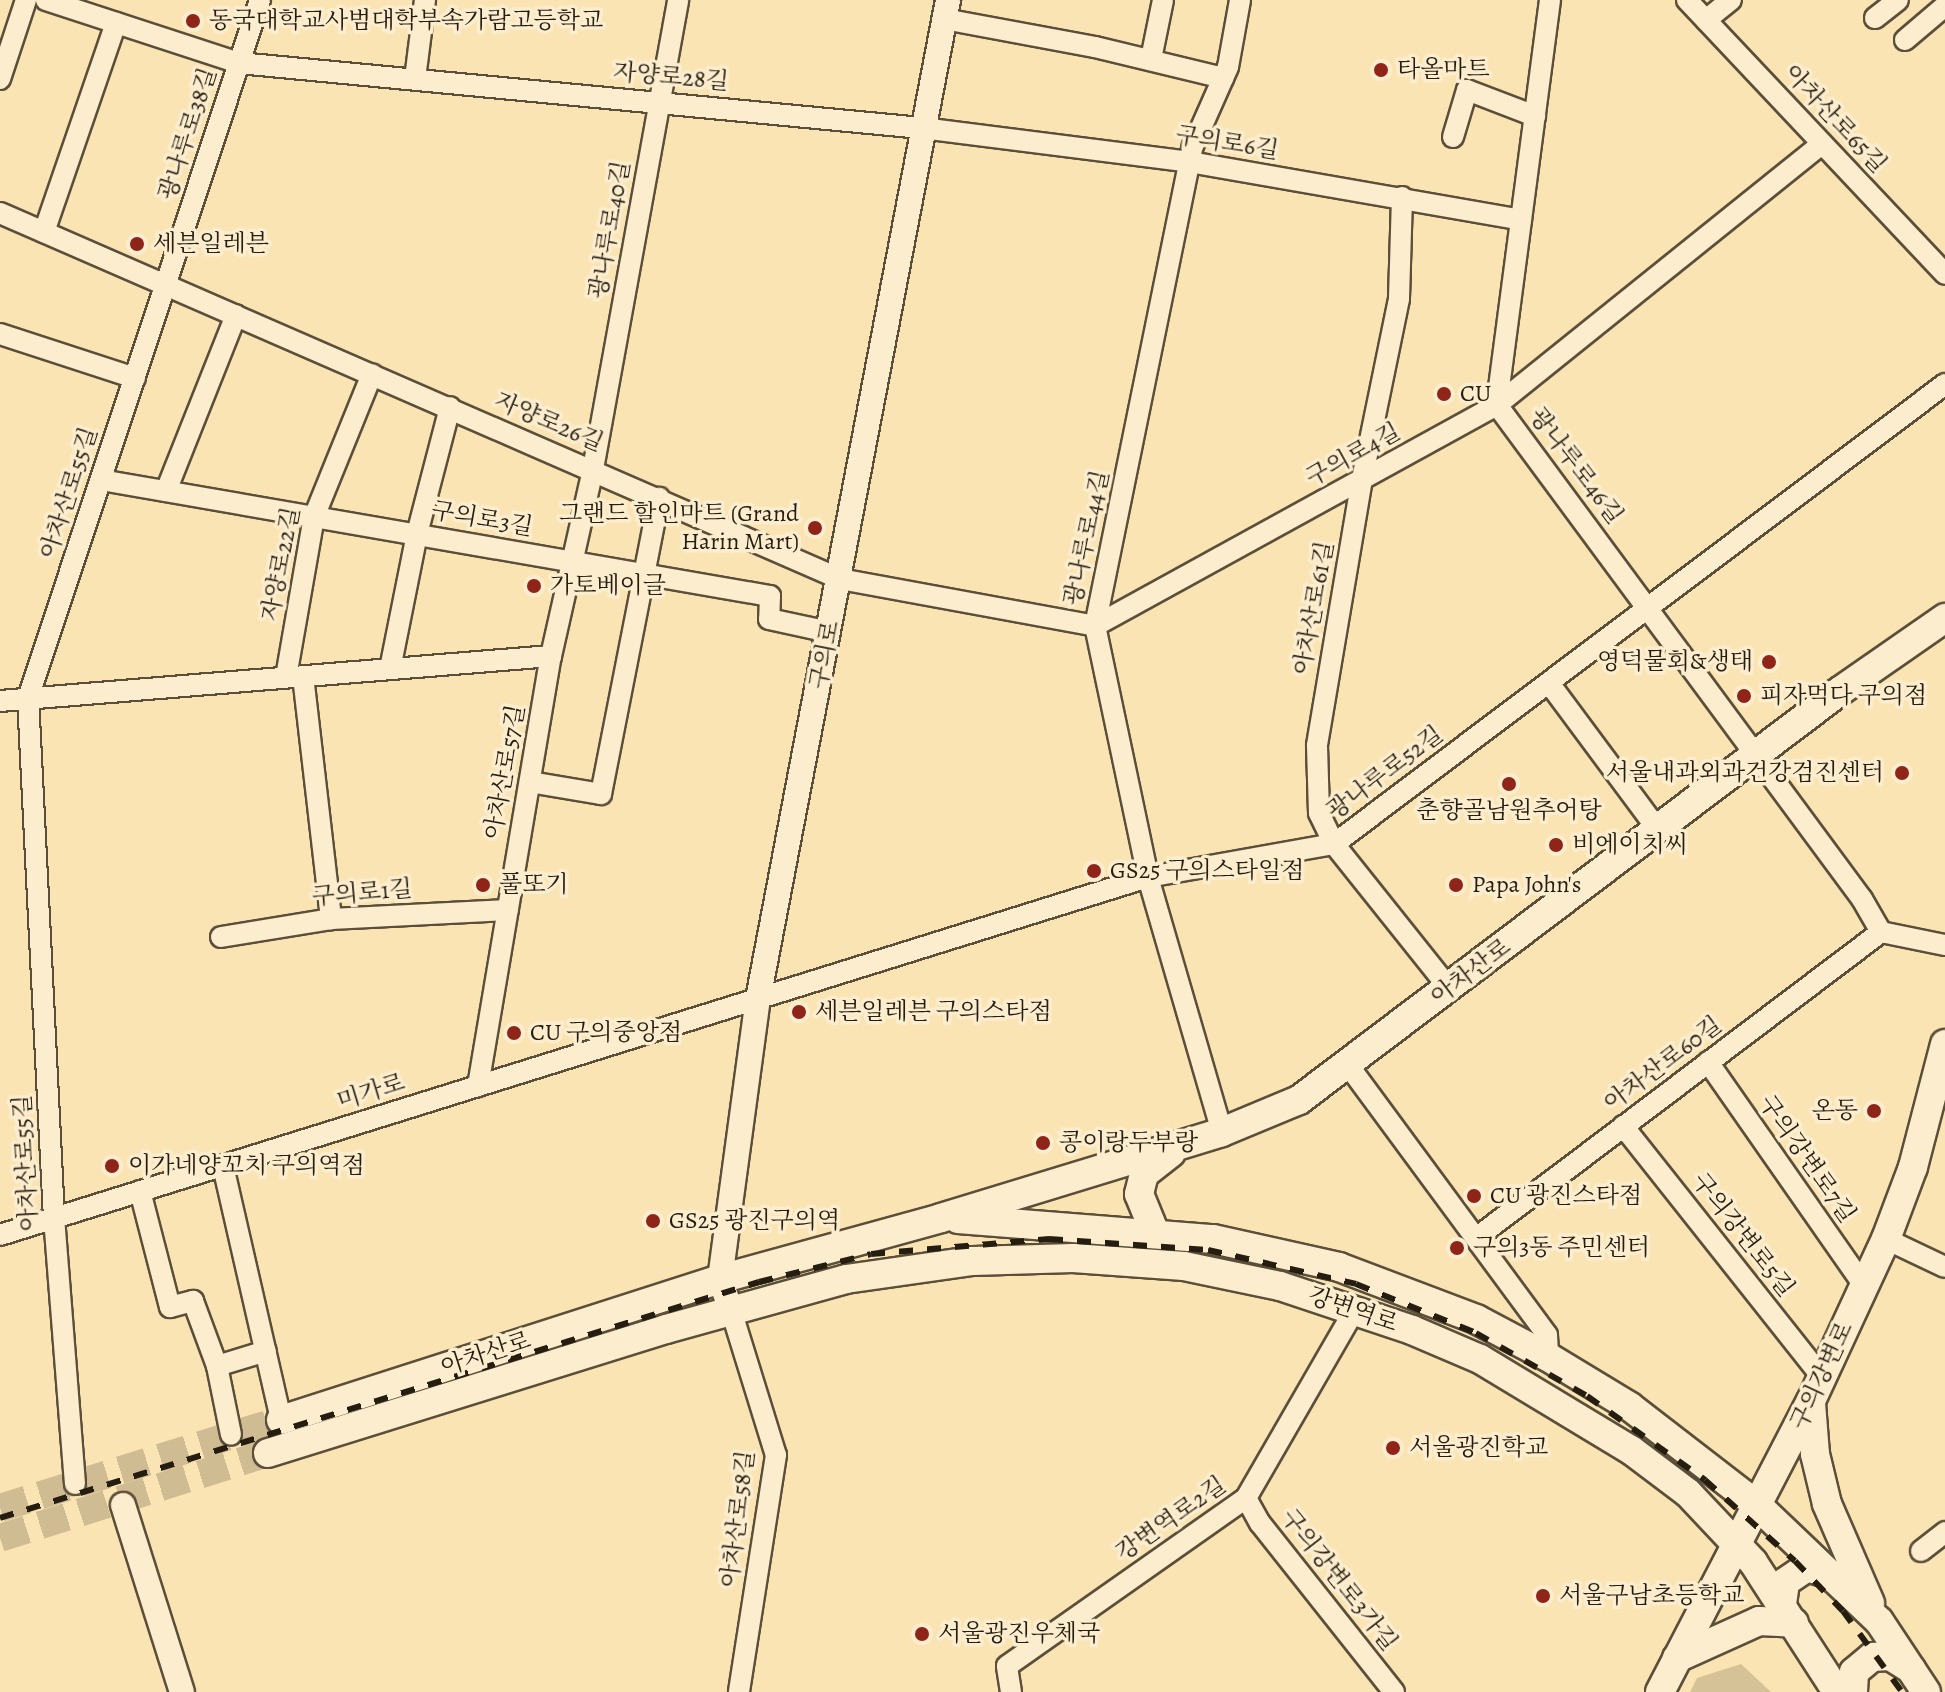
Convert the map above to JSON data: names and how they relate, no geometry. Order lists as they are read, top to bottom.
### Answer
{
  "streets": {
    "main road": ["아차산로", "강변역로", "구의강변로"],
    "street": [
      "자양로28길",
      "아차산로65길",
      "광나루로38길",
      "구의로6길",
      "광나루로40길",
      "자양로26길",
      "구의로4길",
      "광나루로46길",
      "아차산로55길",
      "구의로3길",
      "광나루로44길",
      "자양로22길",
      "아차산로61길",
      "구의로",
      "아차산로57길",
      "광나루로52길",
      "구의로1길",
      "아차산로60길",
      "미가로",
      "구의강변로7길",
      "구의강변로5길",
      "아차산로58길",
      "강변역로2길",
      "구의강변로3가길"
    ]
  },
  "crossings": [
    ["자양로28길", "광나루로38길"],
    ["자양로28길", "구의로6길"],
    ["자양로28길", "광나루로40길"],
    ["자양로28길", "구의로"],
    ["아차산로65길", "구의로4길"],
    ["광나루로38길", "자양로26길"],
    ["광나루로38길", "아차산로55길"],
    ["구의로6길", "광나루로46길"],
    ["구의로6길", "광나루로44길"],
    ["구의로6길", "아차산로61길"],
    ["구의로6길", "구의로"],
    ["광나루로40길", "자양로26길"],
    ["광나루로40길", "아차산로57길"],
    ["자양로26길", "아차산로55길"],
    ["자양로26길", "자양로22길"],
    ["자양로26길", "구의로"],
    ["자양로26길", "아차산로57길"],
    ["구의로4길", "광나루로46길"],
    ["구의로4길", "광나루로44길"],
    ["구의로4길", "아차산로61길"],
    ["광나루로46길", "광나루로52길"],
    ["광나루로46길", "아차산로"],
    ["광나루로46길", "아차산로60길"],
    ["아차산로55길", "구의로3길"],
    ["아차산로55길", "미가로"],
    ["구의로3길", "자양로22길"],
    ["구의로3길", "구의로"],
    ["구의로3길", "아차산로57길"],
    ["광나루로44길", "광나루로52길"],
    ["광나루로44길", "아차산로"],
    ["자양로22길", "구의로1길"],
    ["아차산로61길", "광나루로52길"],
    ["아차산로61길", "아차산로"],
    ["구의로", "광나루로52길"],
    ["구의로", "아차산로"],
    ["구의로", "미가로"],
    ["구의로", "강변역로"],
    ["구의로", "아차산로58길"],
    ["아차산로57길", "구의로1길"],
    ["아차산로57길", "미가로"],
    ["광나루로52길", "미가로"],
    ["아차산로", "미가로"],
    ["아차산로", "강변역로"],
    ["아차산로", "아차산로58길"],
    ["아차산로60길", "구의강변로7길"],
    ["아차산로60길", "구의강변로5길"],
    ["구의강변로7길", "구의강변로"],
    ["구의강변로5길", "구의강변로"],
    ["강변역로", "구의강변로"],
    ["강변역로", "아차산로58길"],
    ["강변역로", "강변역로2길"],
    ["강변역로2길", "구의강변로3가길"]
  ],
  "places": [
    "동국대학교사범대학부속가람고등학교",
    "타올마트",
    "세븐일레븐",
    "CU",
    "그랜드 할인마트 (Grand Harin Mart)",
    "가토베이글",
    "영덕물회&생태",
    "피자먹다 구의점",
    "서울내과외과건강검진센터",
    "춘향골남원추어탕",
    "비에이치씨",
    "GS25 구의스타일점",
    "풀또기",
    "Papa John's",
    "세븐일레븐 구의스타점",
    "CU 구의중앙점",
    "온동",
    "콩이랑두부랑",
    "이가네양꼬치 구의역점",
    "CU 광진스타점",
    "GS25 광진구의역",
    "구의3동 주민센터",
    "서울광진학교",
    "서울구남초등학교",
    "서울광진우체국"
  ]
}
